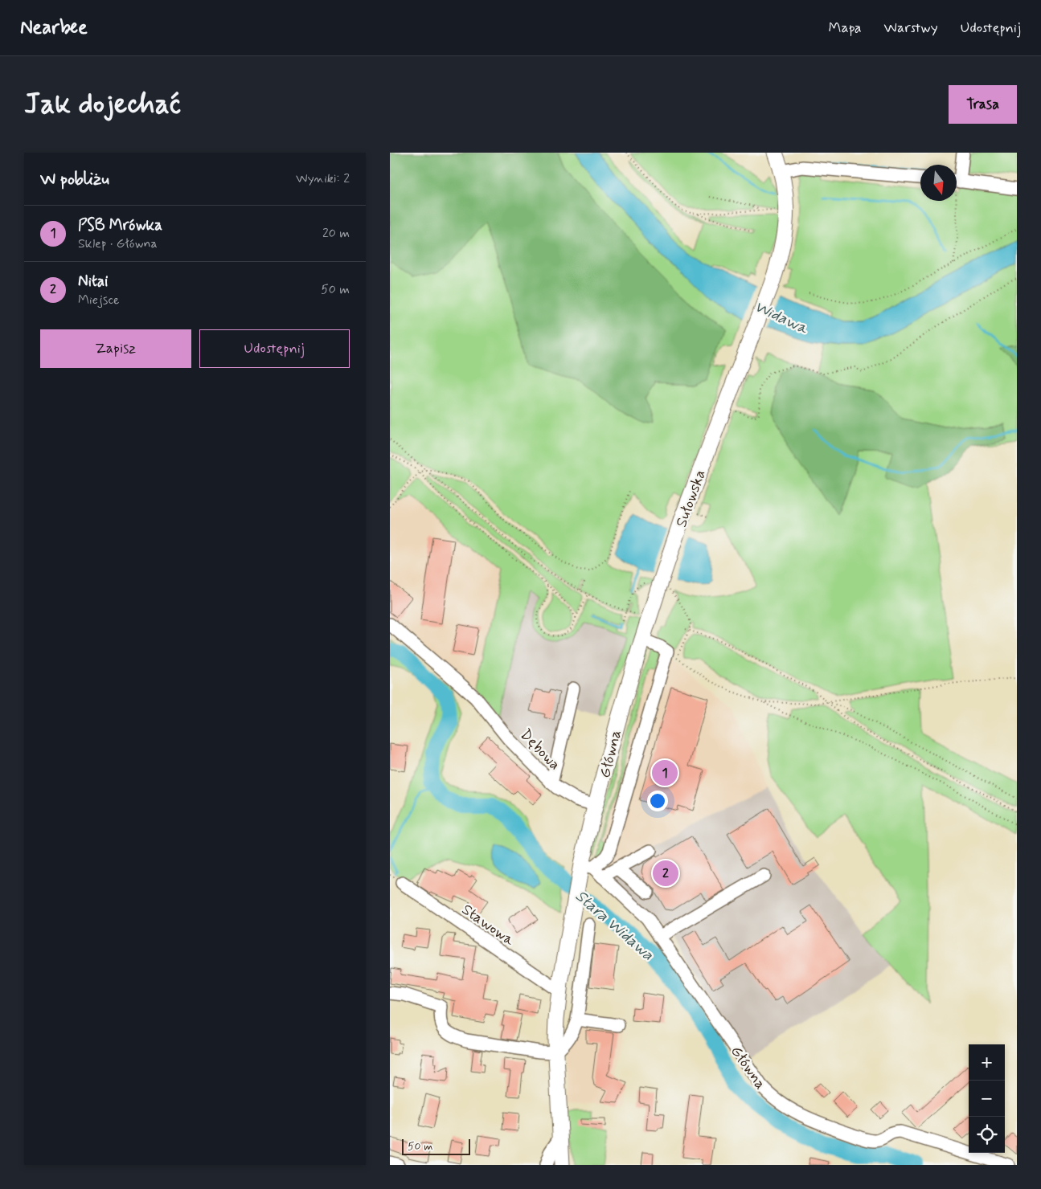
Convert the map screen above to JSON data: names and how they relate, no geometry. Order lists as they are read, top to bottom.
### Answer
{
  "streets": {
    "main road": ["Sułowska", "Główna"],
    "street": ["Dębowa", "Stawowa"]
  },
  "crossings": [
    ["Sułowska", "Główna"],
    ["Dębowa", "Główna"],
    ["Główna", "Stawowa"]
  ],
  "water": ["Widawa", "Stara Widawa"],
  "scale_bar": "50 m",
  "north": "bottom",
  "page": {
    "header": "Nearbee",
    "nav": ["Mapa", "Warstwy", "Udostępnij"],
    "buttons": [
      "Trasa",
      ["Zapisz", "Udostępnij"]
    ],
    "title": "Jak dojechać",
    "heading": ["W pobliżu", "Wyniki: 2"],
    "list": [
      {
        "mark": "1",
        "name": "PSB Mrówka",
        "note": "Sklep · Główna",
        "value": "20 m"
      },
      {
        "mark": "2",
        "name": "Nitai",
        "note": "Miejsce",
        "value": "50 m"
      }
    ],
    "pins": ["1", "2"],
    "map_buttons": ["+", "−"],
    "scale": "50 m"
  }
}
